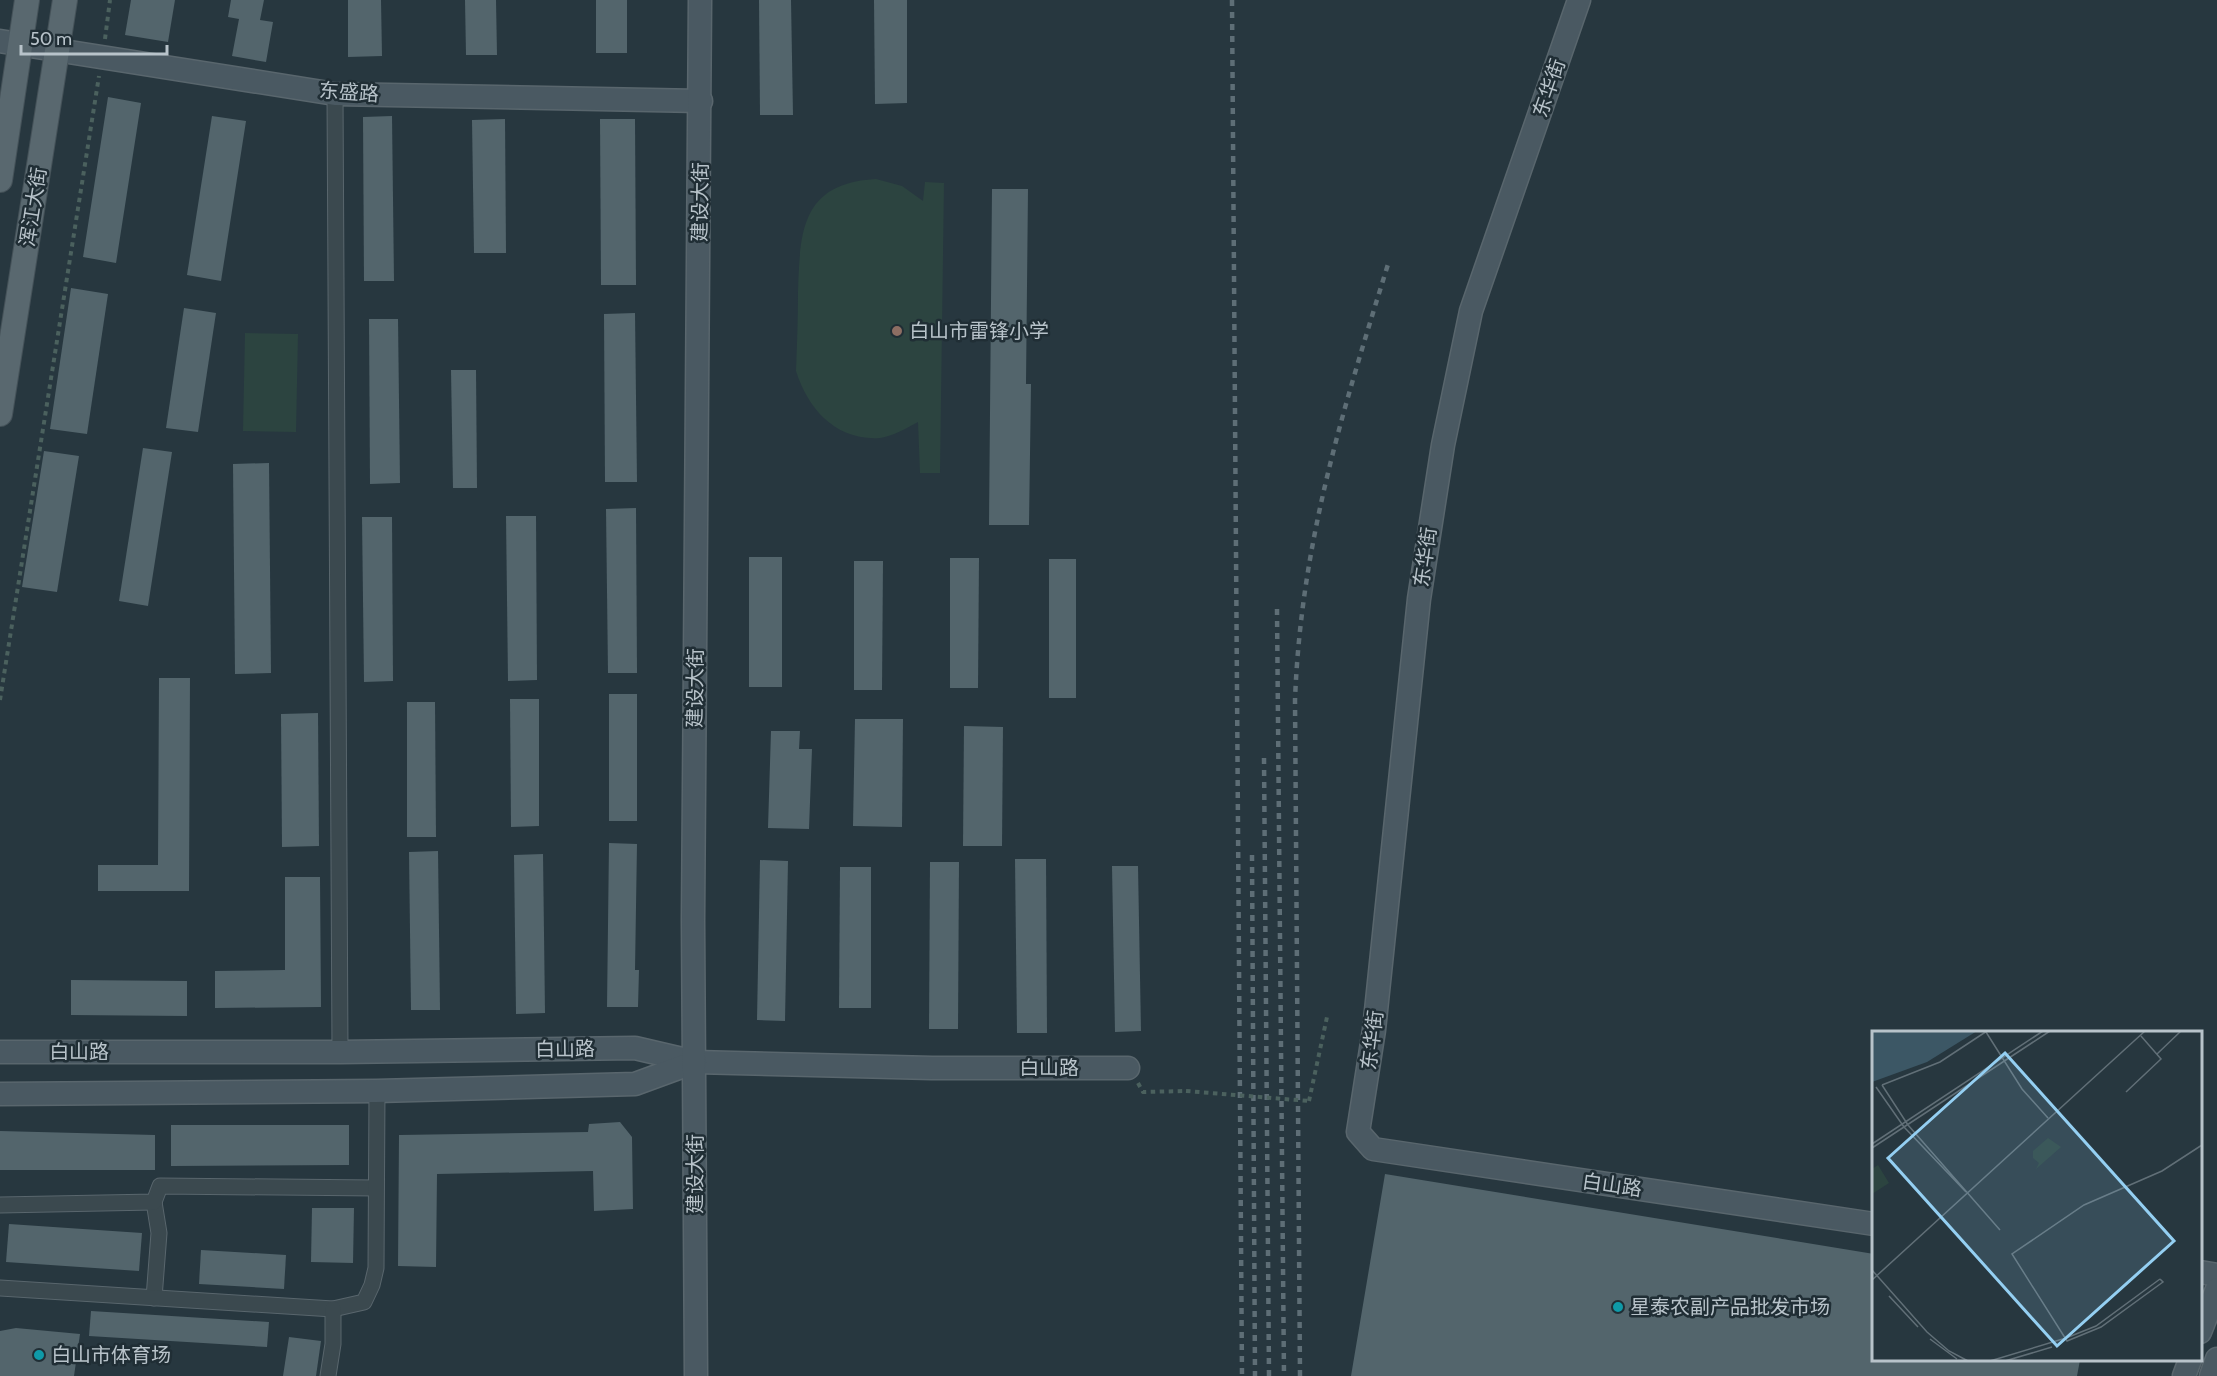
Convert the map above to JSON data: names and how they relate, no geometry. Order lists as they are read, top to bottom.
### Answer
{
  "streets": {
    "main road": ["浑江大街"],
    "street": [
      "东华街",
      "东盛路",
      "建设大街",
      "白山路"
    ]
  },
  "crossings": [
    ["东华街", "白山路"],
    ["东盛路", "建设大街"],
    ["东盛路", "浑江大街"],
    ["建设大街", "白山路"]
  ],
  "places": ["白山市雷锋小学", "星泰农副产品批发市场", "白山市体育场"],
  "scale_bar": "50 m"
}
